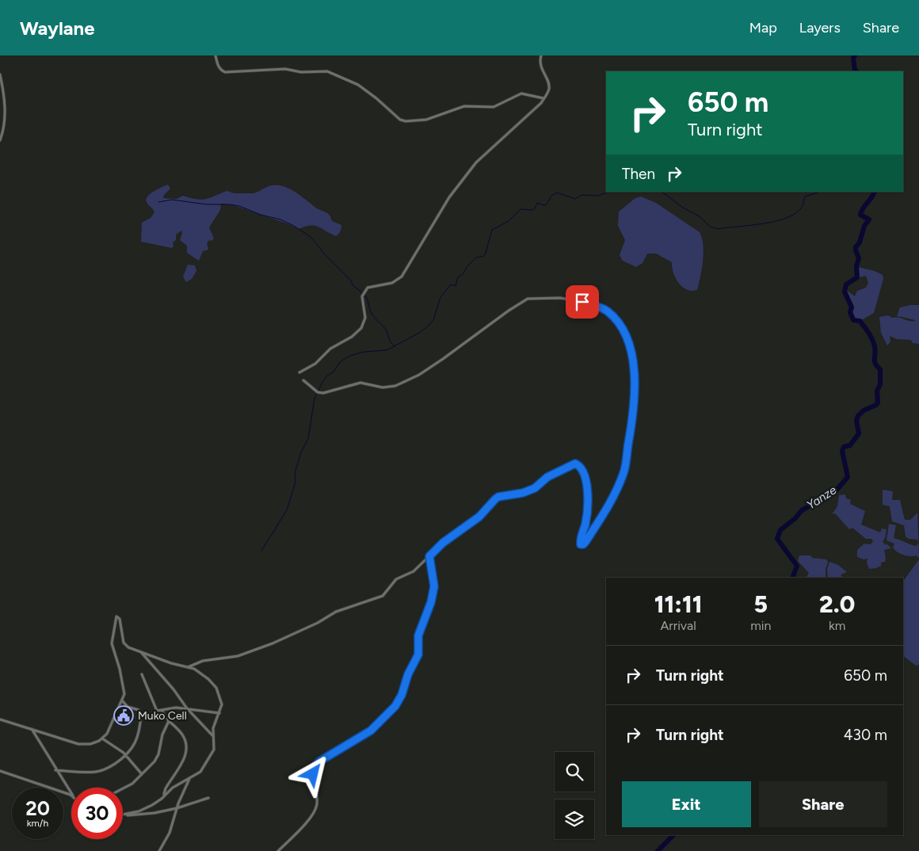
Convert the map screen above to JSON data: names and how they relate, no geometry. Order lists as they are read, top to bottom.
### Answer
{
  "water": ["Yanze"],
  "places": {
    "public building": ["Muko Cell"]
  },
  "page": {
    "header": "Waylane",
    "nav": ["Map", "Layers", "Share"],
    "turn": ["650 m", "Turn right"],
    "then": "Then",
    "eta": [
      "11:11",
      "Arrival",
      "5",
      "min",
      "2.0",
      "km"
    ],
    "list": [
      {
        "name": "Turn right",
        "value": "650 m"
      },
      {
        "name": "Turn right",
        "value": "430 m"
      }
    ],
    "buttons": ["Exit", "Share"],
    "speed": "20 km/h",
    "limit": "30"
  }
}
